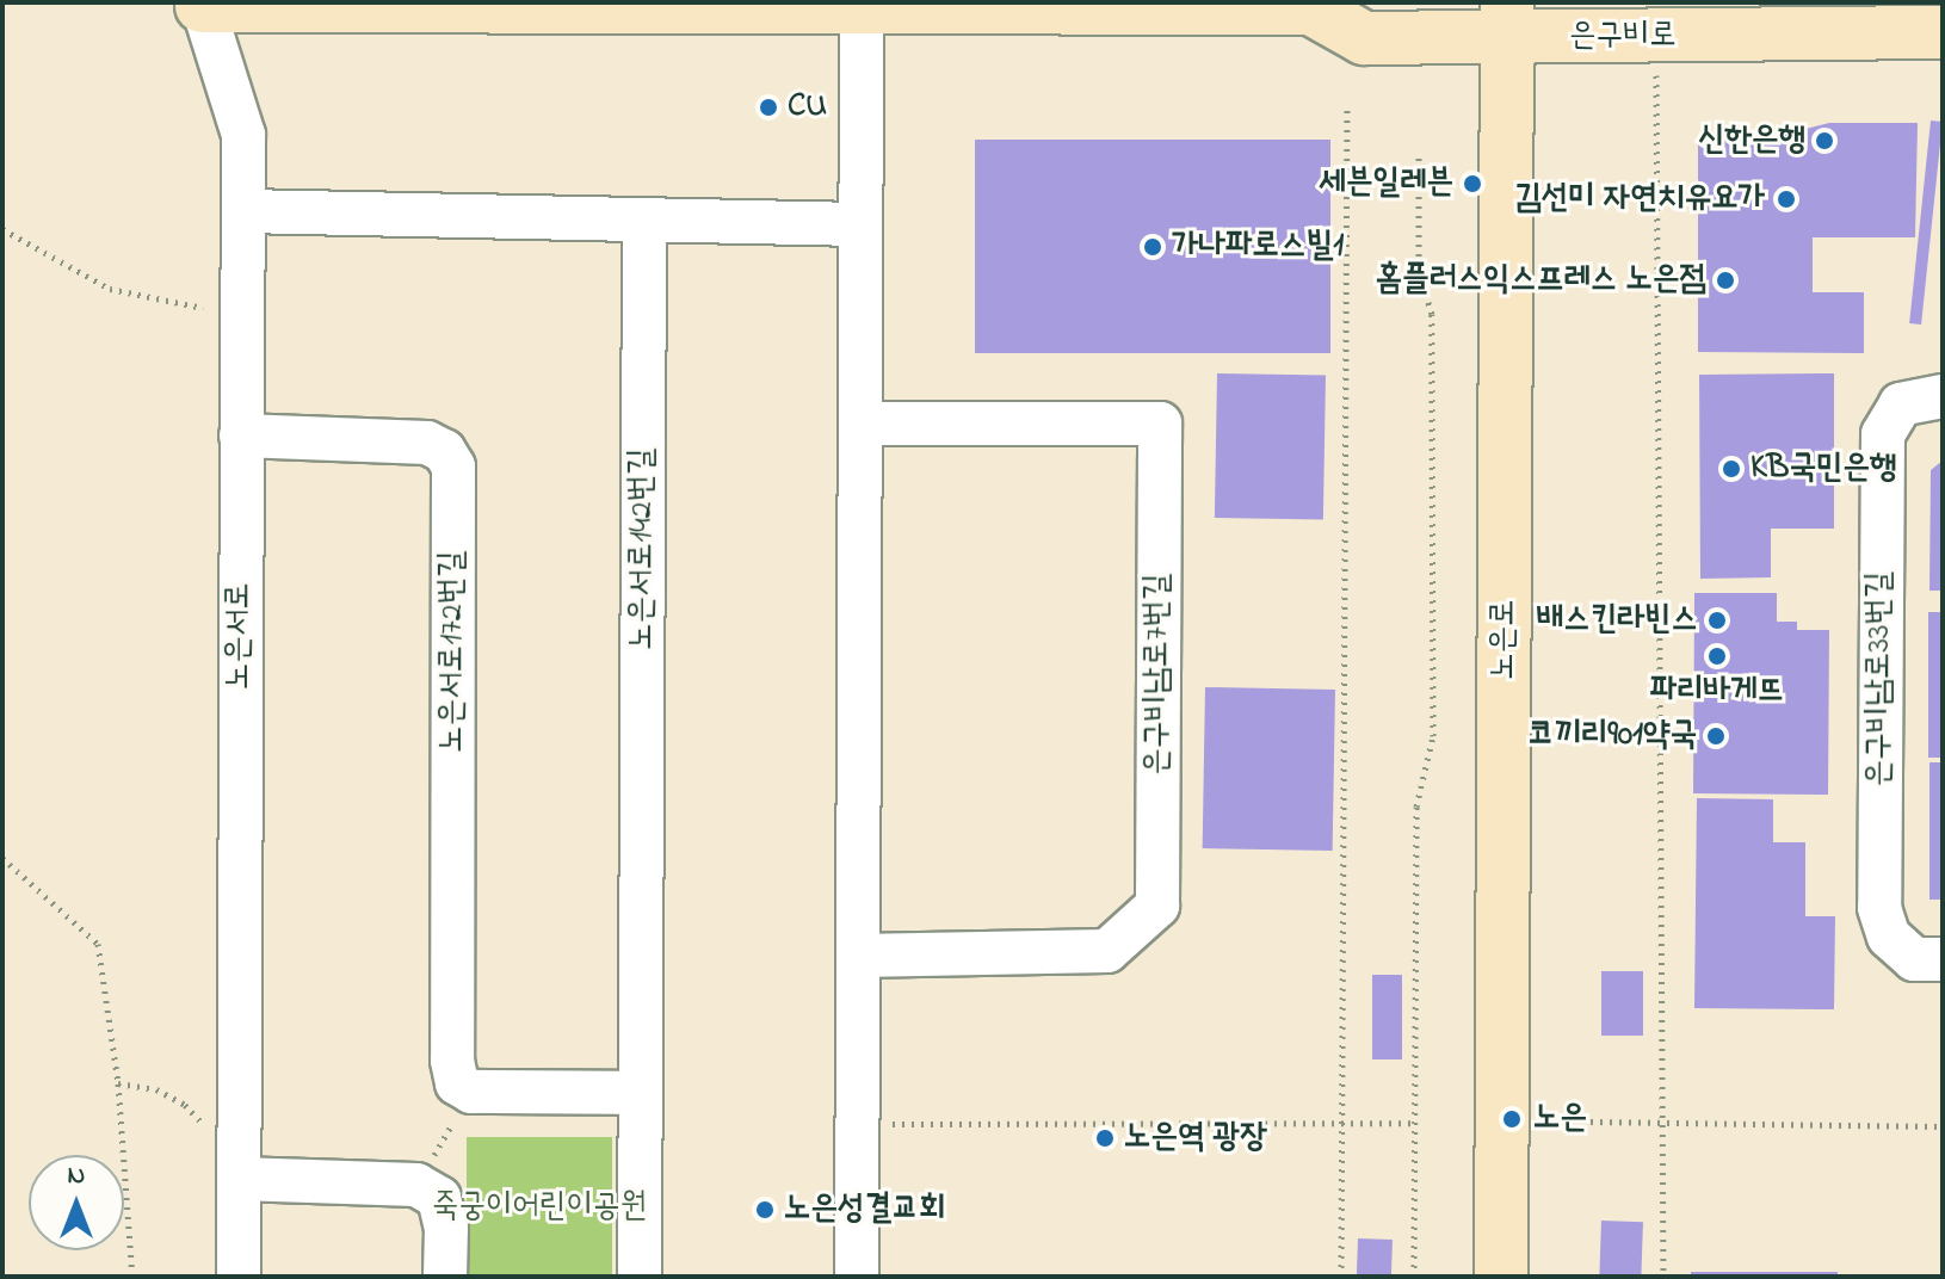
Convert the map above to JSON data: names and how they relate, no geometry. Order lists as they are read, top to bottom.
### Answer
{
  "streets": {
    "street": [
      "은구비로",
      "노은서로142번길",
      "노은서로",
      "노은로",
      "노은서로172번길",
      "은구비남로7번길",
      "은구비남로33번길"
    ]
  },
  "crossings": [
    ["은구비로", "노은서로"],
    ["은구비로", "노은로"],
    ["노은서로", "노은서로172번길"]
  ],
  "parks": ["죽궁이어린이공원"],
  "places": [
    "CU",
    "신한은행",
    "세븐일레븐",
    "김선미 자연치유요가",
    "가나파로스빌1",
    "홈플러스익스프레스 노은점",
    "KB국민은행",
    "배스킨라빈스",
    "파리바게뜨",
    "코끼리901약국",
    "노은",
    "노은역 광장",
    "노은성결교회"
  ],
  "north": "top"
}
